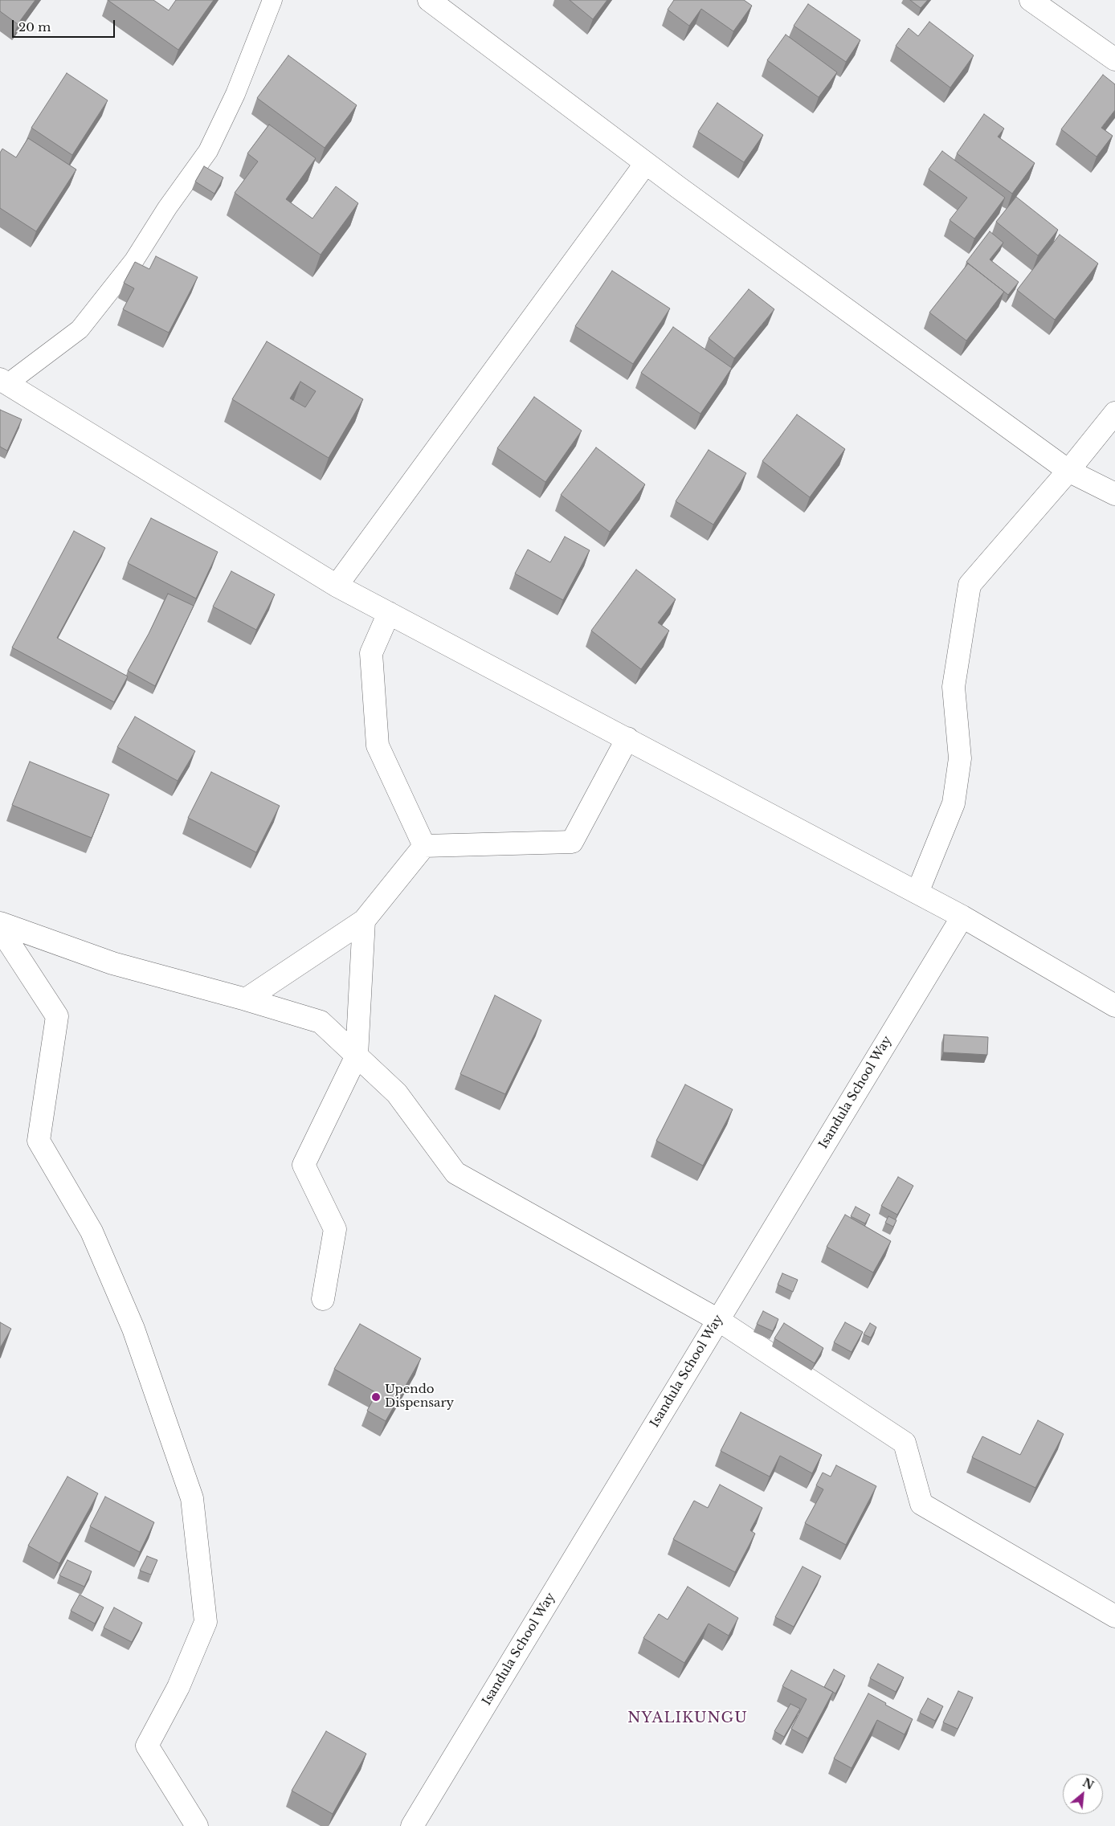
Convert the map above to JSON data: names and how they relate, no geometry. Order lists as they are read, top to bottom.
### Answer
{
  "streets": {
    "street": ["Isandula School Way"]
  },
  "districts": ["NYALIKUNGU"],
  "places": ["Upendo Dispensary"],
  "scale_bar": "20 m",
  "north": "top right"
}
